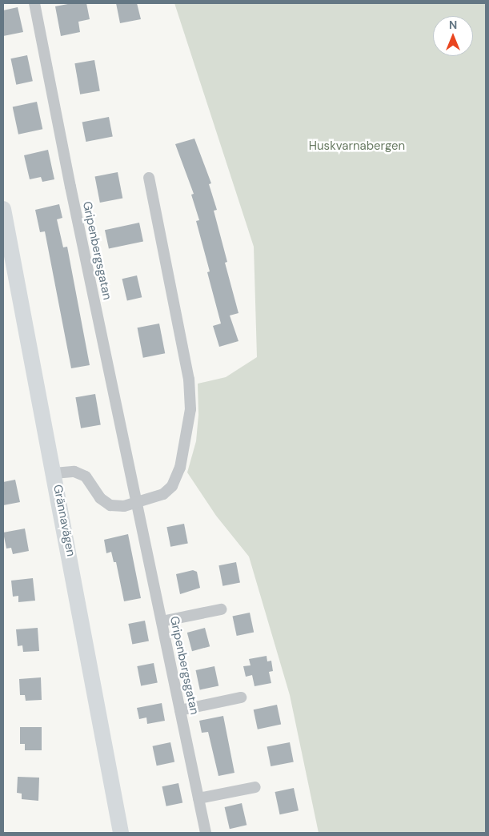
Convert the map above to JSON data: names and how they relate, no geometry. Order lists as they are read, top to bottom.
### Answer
{
  "streets": {
    "main road": ["Grännavägen"],
    "street": ["Gripenbergsgatan"]
  },
  "parks": ["Huskvarnabergen"],
  "north": "top"
}
